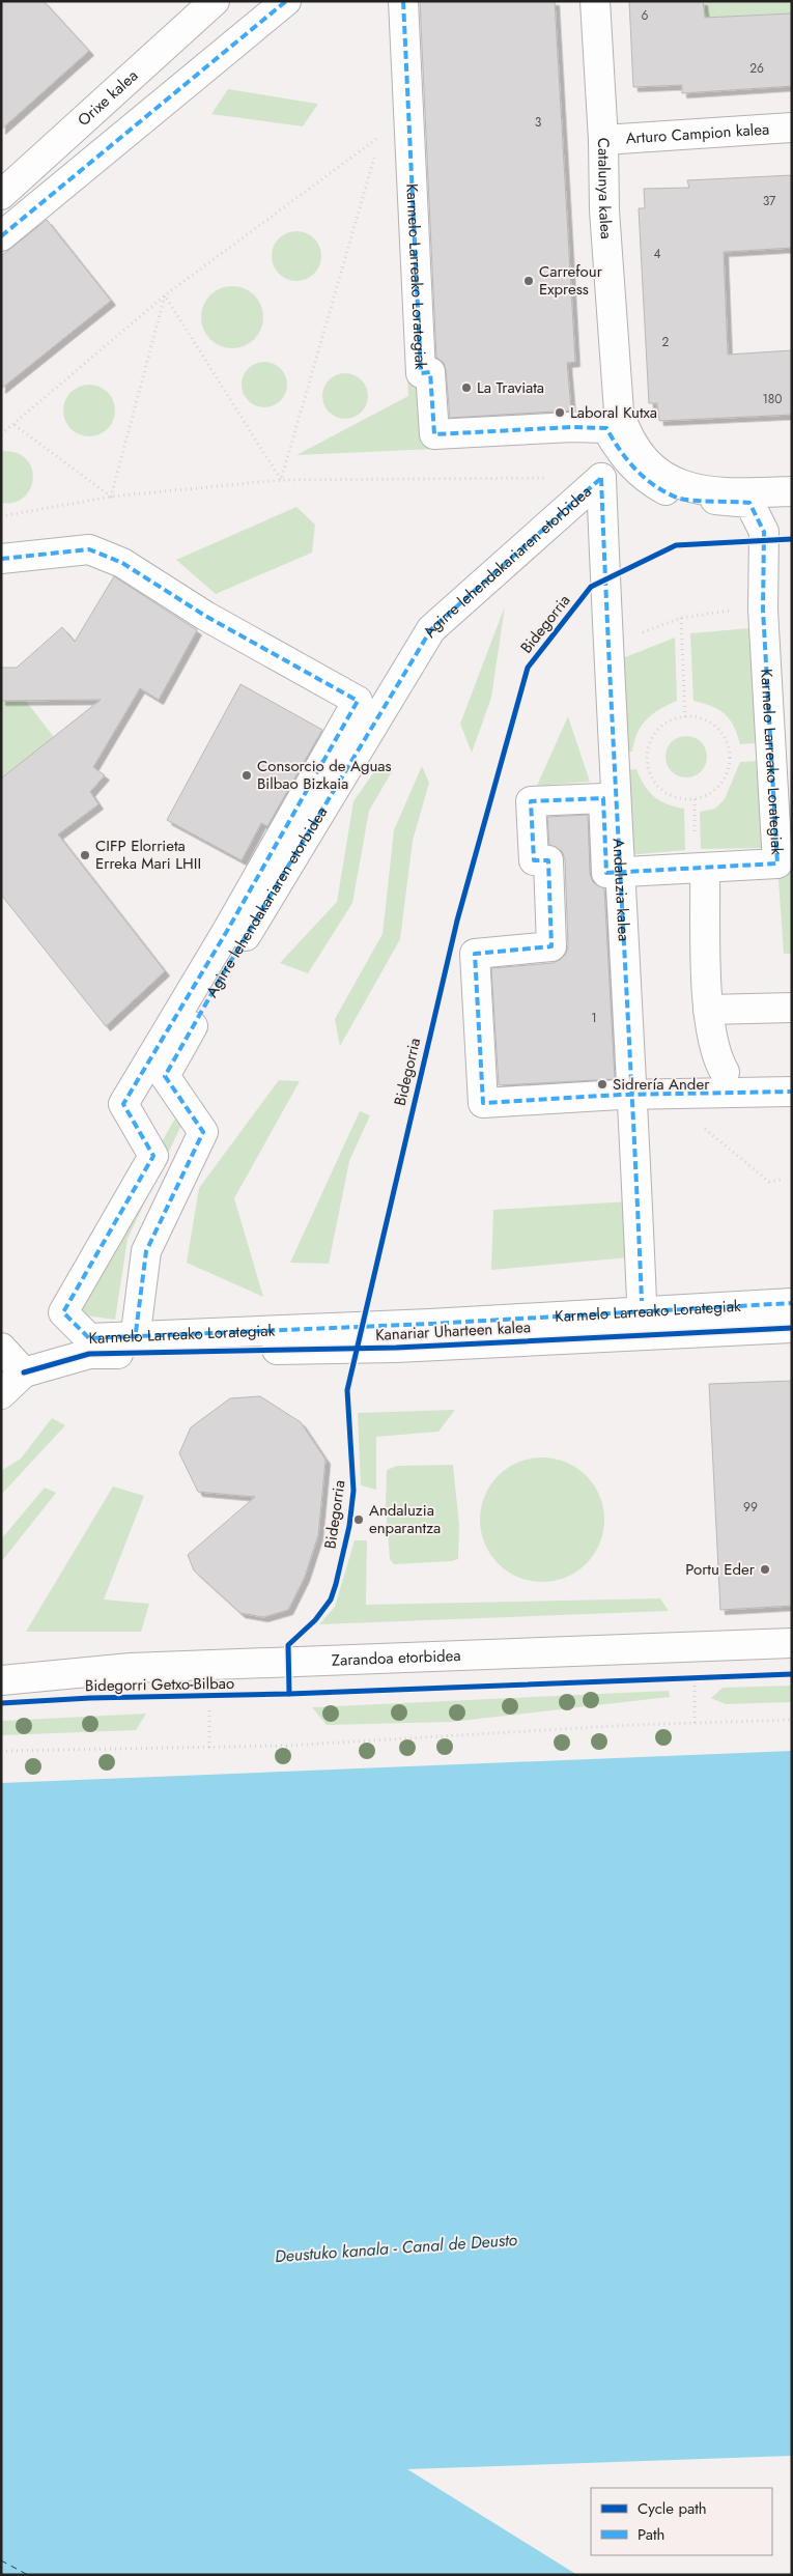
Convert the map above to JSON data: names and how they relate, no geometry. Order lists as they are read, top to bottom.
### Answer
{
  "streets": {
    "street": [
      "Orixe kalea",
      "Arturo Campion kalea",
      "Catalunya kalea",
      "Karmelo Larreako Lorategiak",
      "Agirre lehendakariaren etorbidea",
      "Andaluzia kalea",
      "Kanariar Uharteen kalea",
      "Zarandoa etorbidea"
    ],
    "cycle path": ["Bidegorria"]
  },
  "crossings": [
    ["Arturo Campion kalea", "Catalunya kalea"],
    ["Karmelo Larreako Lorategiak", "Andaluzia kalea"],
    ["Agirre lehendakariaren etorbidea", "Andaluzia kalea"]
  ],
  "water": ["Deustuko kanala - Canal de Deusto"],
  "places": [
    "Carrefour Express",
    "La Traviata",
    "Laboral Kutxa",
    "Consorcio de Aguas Bilbao Bizkaia",
    "CIFP Elorrieta Erreka Mari LHII",
    "Sidrería Ander",
    "Andaluzia enparantza",
    "Portu Eder"
  ],
  "house_numbers": [
    "6",
    "26",
    "3",
    "37",
    "4",
    "2",
    "180",
    "1",
    "99"
  ],
  "legend": ["Cycle path", "Path"]
}
